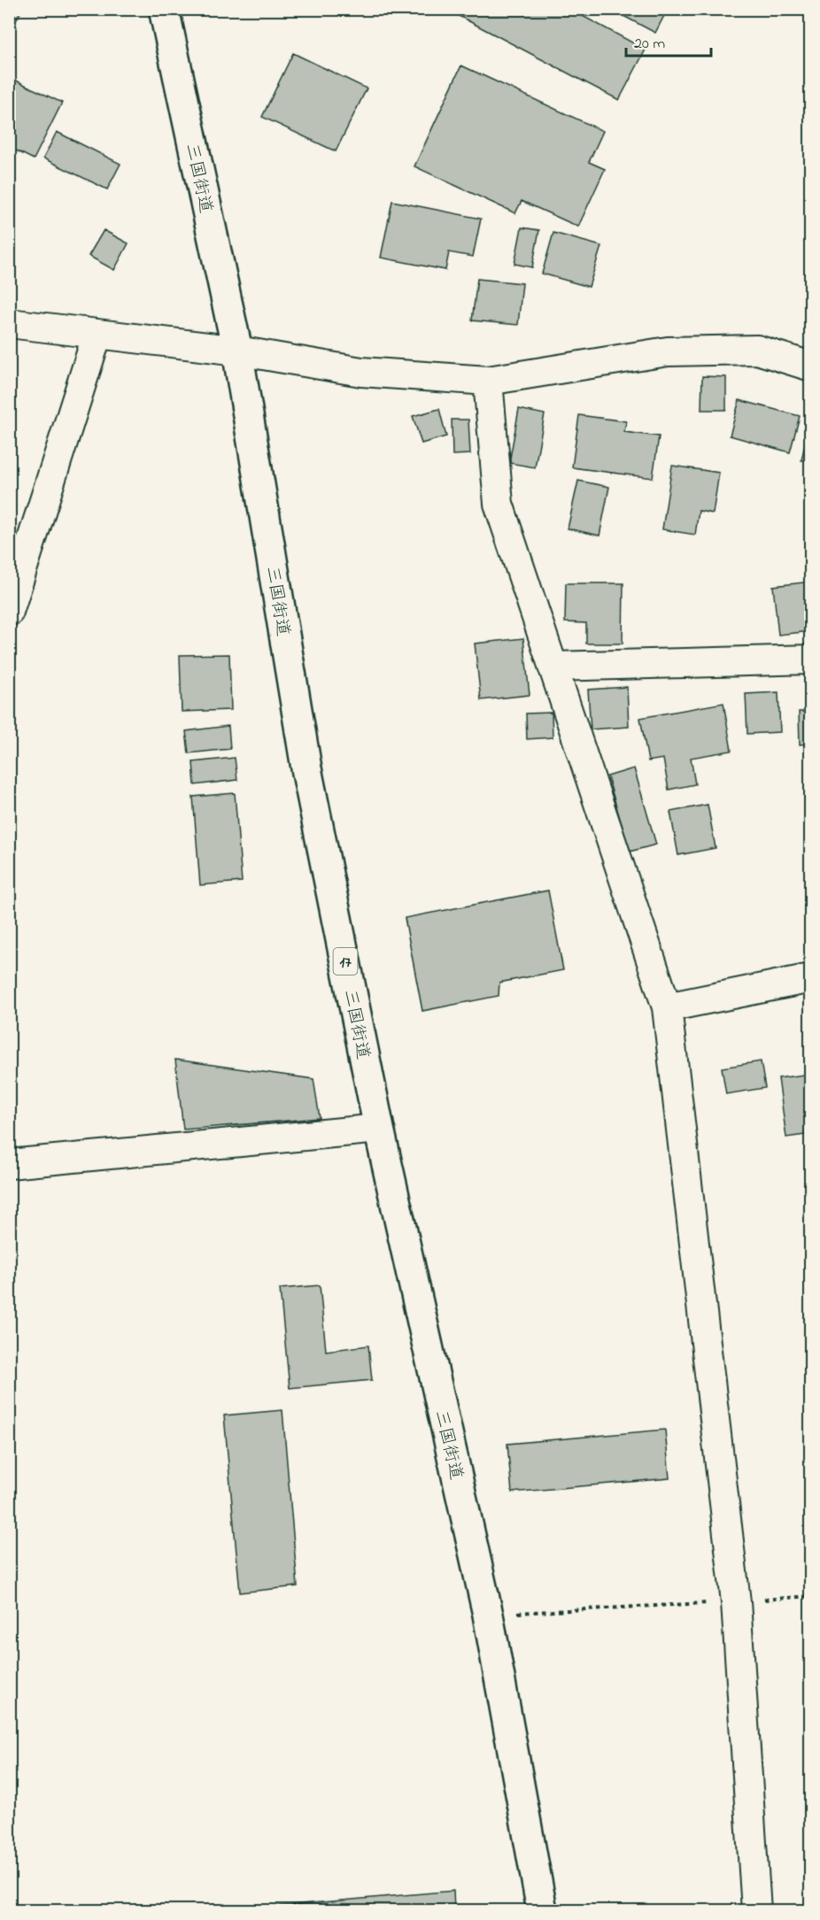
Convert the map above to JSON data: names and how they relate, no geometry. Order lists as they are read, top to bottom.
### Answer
{
  "streets": {
    "highway": ["三国街道", "17"]
  },
  "scale_bar": "20 m"
}
